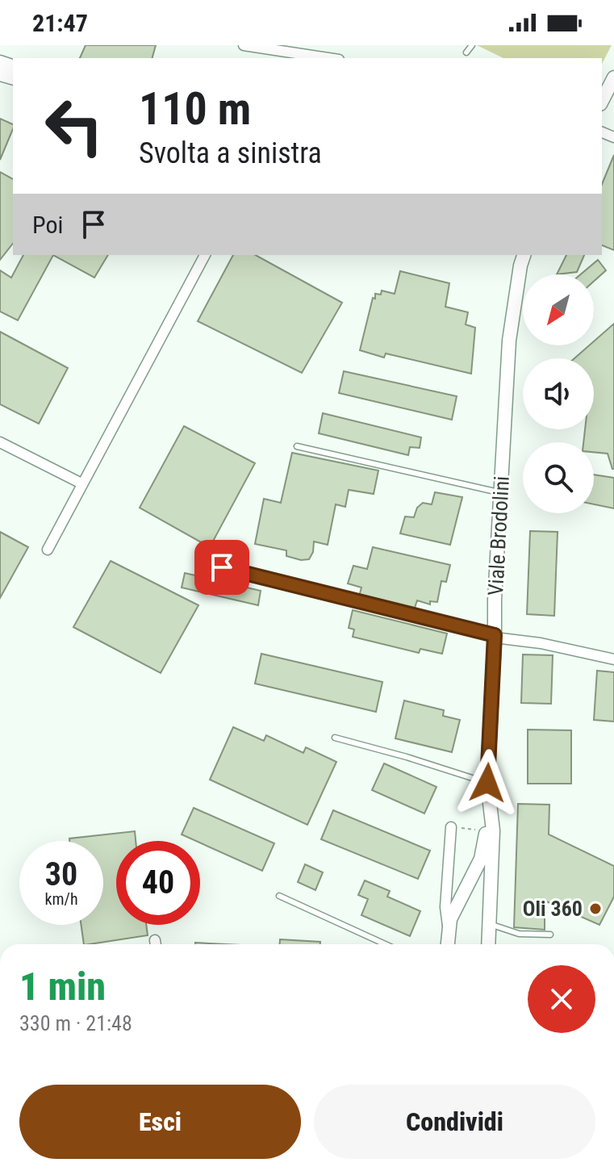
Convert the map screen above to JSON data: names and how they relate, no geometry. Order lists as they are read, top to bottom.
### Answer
{
  "streets": {
    "street": ["Viale Brodolini"]
  },
  "places": ["Oli 360"],
  "north": "bottom left",
  "page": {
    "status": "21:47",
    "turn": ["110 m", "Svolta a sinistra"],
    "then": "Poi",
    "speed": "30 km/h",
    "limit": "40",
    "heading": ["1 min", "330 m · 21:48"],
    "buttons": ["Esci", "Condividi"]
  }
}
